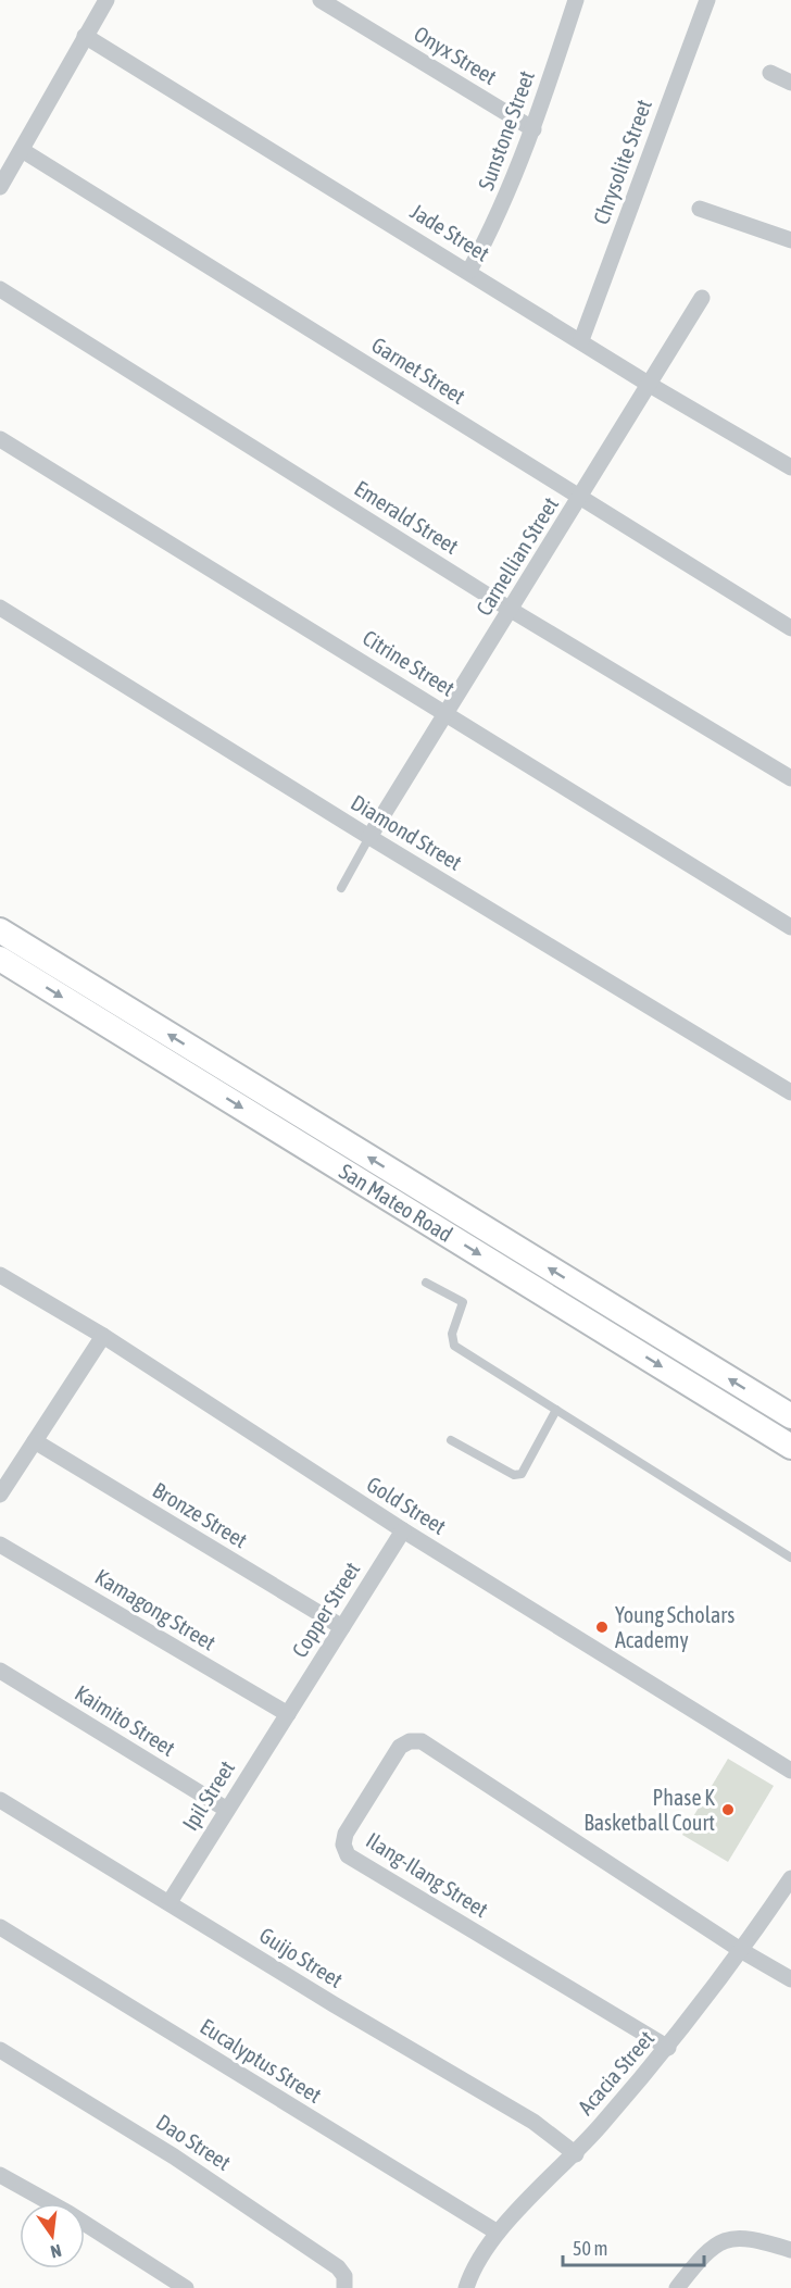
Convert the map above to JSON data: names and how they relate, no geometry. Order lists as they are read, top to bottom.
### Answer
{
  "streets": {
    "main road": ["San Mateo Road"],
    "street": [
      "Onyx Street",
      "Sunstone Street",
      "Chrysolite Street",
      "Jade Street",
      "Garnet Street",
      "Emerald Street",
      "Carnellian Street",
      "Citrine Street",
      "Diamond Street",
      "Gold Street",
      "Bronze Street",
      "Kamagong Street",
      "Copper Street",
      "Kaimito Street",
      "Ipil Street",
      "Ilang-Ilang Street",
      "Guijo Street",
      "Eucalyptus Street",
      "Acacia Street",
      "Dao Street"
    ]
  },
  "crossings": [
    ["Onyx Street", "Sunstone Street"],
    ["Sunstone Street", "Jade Street"],
    ["Chrysolite Street", "Jade Street"],
    ["Jade Street", "Carnellian Street"],
    ["Garnet Street", "Carnellian Street"],
    ["Emerald Street", "Carnellian Street"],
    ["Carnellian Street", "Citrine Street"],
    ["Carnellian Street", "Diamond Street"],
    ["Gold Street", "Copper Street"],
    ["Bronze Street", "Copper Street"],
    ["Kamagong Street", "Copper Street"],
    ["Kamagong Street", "Ipil Street"],
    ["Copper Street", "Ipil Street"],
    ["Kaimito Street", "Ipil Street"],
    ["Ipil Street", "Guijo Street"],
    ["Ilang-Ilang Street", "Acacia Street"],
    ["Guijo Street", "Acacia Street"],
    ["Eucalyptus Street", "Acacia Street"]
  ],
  "places": ["Young Scholars Academy", "Phase K Basketball Court"],
  "scale_bar": "50 m",
  "north": "bottom"
}
